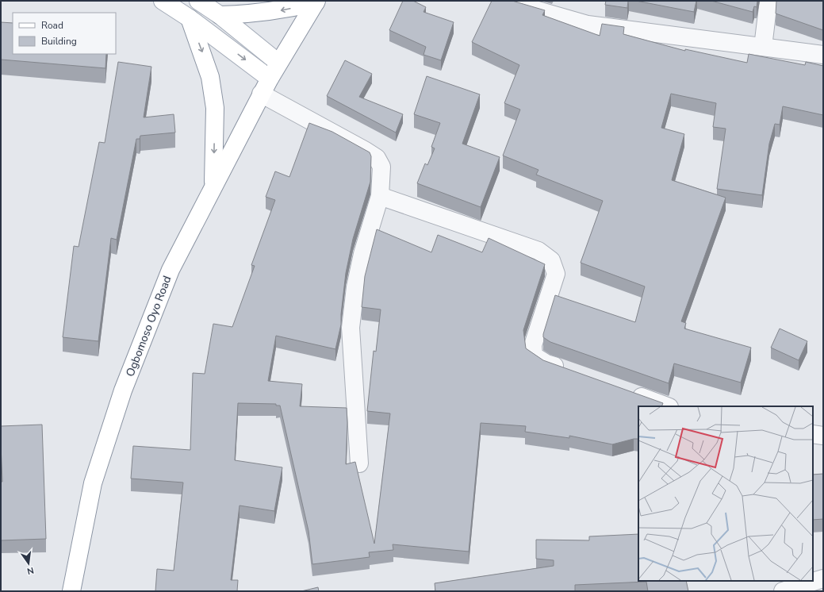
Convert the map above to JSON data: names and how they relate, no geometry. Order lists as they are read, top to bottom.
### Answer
{
  "streets": {
    "main road": ["Ogbomoso Oyo Road"]
  },
  "legend": ["Road", "Building"],
  "north": "bottom"
}
